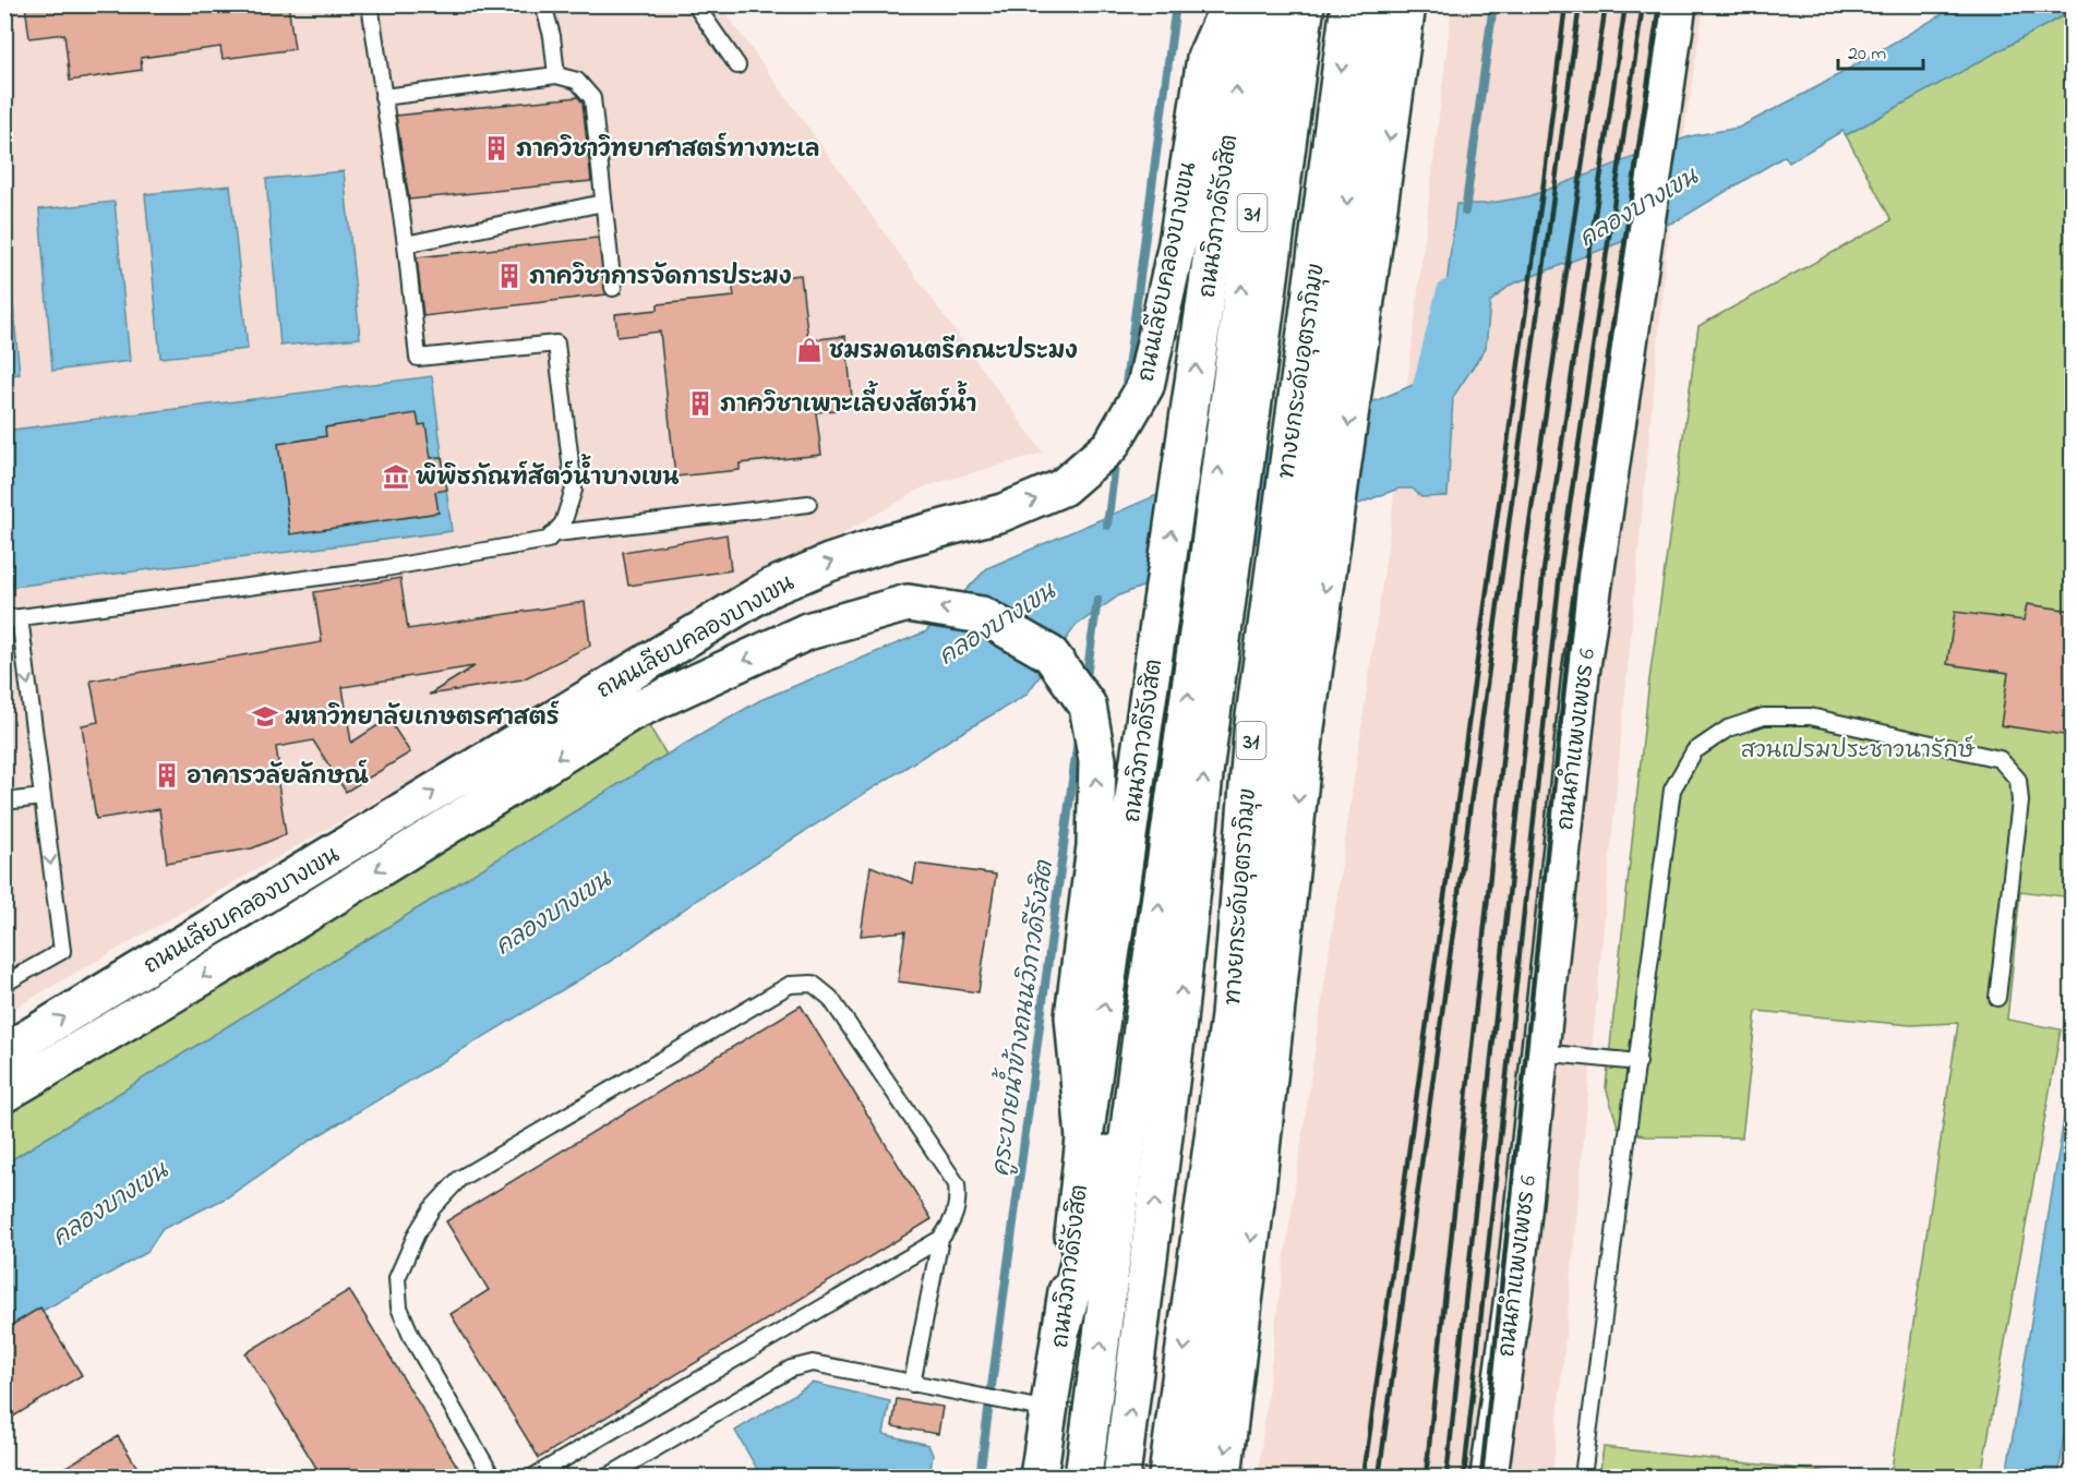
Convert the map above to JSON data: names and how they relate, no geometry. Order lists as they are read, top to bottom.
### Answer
{
  "streets": {
    "main road": [
      "31",
      "ถนนวิภาวดีรังสิต",
      "ถนนเลียบคลองบางเขน",
      "ทางยกระดับอุตราภิมุข",
      "ถนนกำแพงเพชร 6"
    ]
  },
  "crossings": [
    ["ถนนวิภาวดีรังสิต", "ถนนเลียบคลองบางเขน"]
  ],
  "water": ["คลองบางเขน", "คูระบายน้ำข้างถนนวิภาวดีรังสิต"],
  "parks": ["สวนเปรมประชาวนารักษ์"],
  "places": {
    "building": [
      "ภาควิชาวิทยาศาสตร์ทางทะเล",
      "ภาควิชาการจัดการประมง",
      "ภาควิชาเพาะเลี้ยงสัตว์น้ำ",
      "อาคารวลัยลักษณ์"
    ],
    "shop": ["ชมรมดนตรีคณะประมง"],
    "museum": ["พิพิธภัณฑ์สัตว์น้ำบางเขน"],
    "school or university": ["มหาวิทยาลัยเกษตรศาสตร์"]
  },
  "scale_bar": "20 m"
}
